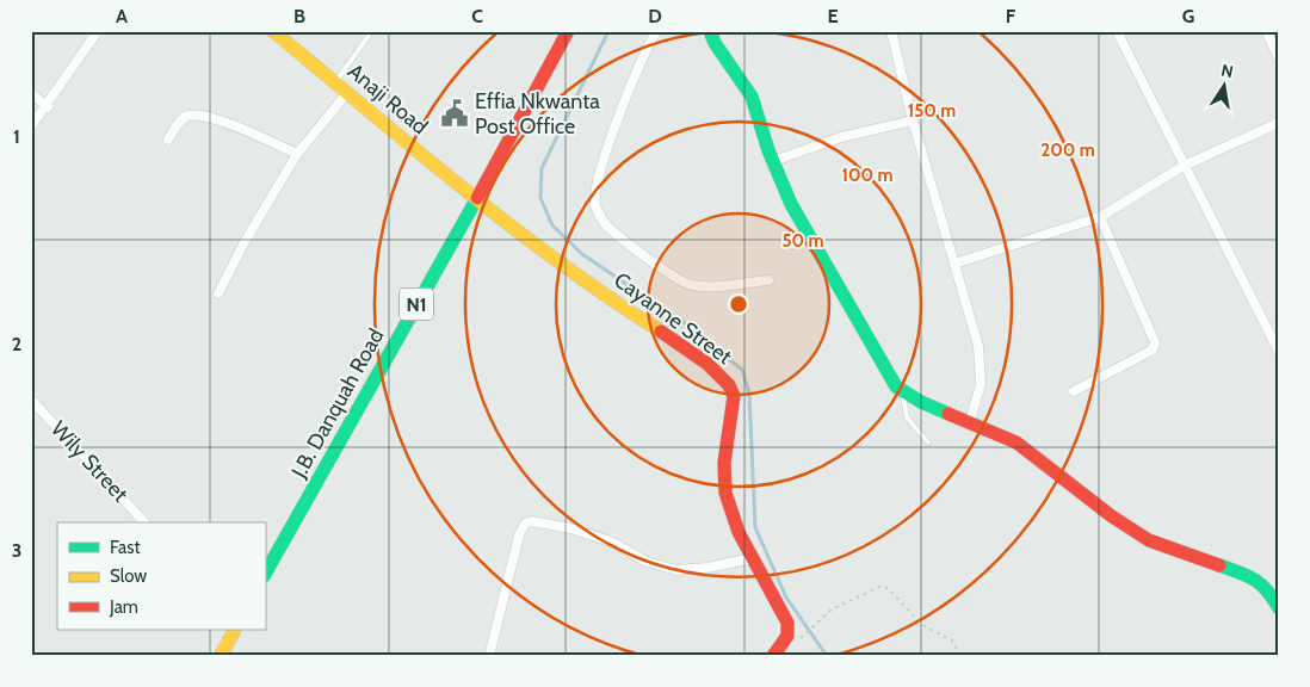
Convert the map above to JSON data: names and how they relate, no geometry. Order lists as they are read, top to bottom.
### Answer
{
  "streets": {
    "main road": [
      "Anaji Road",
      "N1",
      "Cayanne Street",
      "J.B. Danquah Road"
    ],
    "street": ["Wily Street"]
  },
  "crossings": [
    ["Anaji Road", "Cayanne Street"],
    ["Anaji Road", "J.B. Danquah Road"],
    ["Cayanne Street", "J.B. Danquah Road"]
  ],
  "places": {
    "public building": ["Effia Nkwanta Post Office"]
  },
  "legend": ["Fast", "Slow", "Jam"],
  "north": "top",
  "grid": {
    "columns": [
      "A",
      "B",
      "C",
      "D",
      "E",
      "F",
      "G"
    ],
    "rows": ["1", "2", "3"]
  },
  "rings": [
    "150 m",
    "200 m",
    "100 m",
    "50 m"
  ]
}
